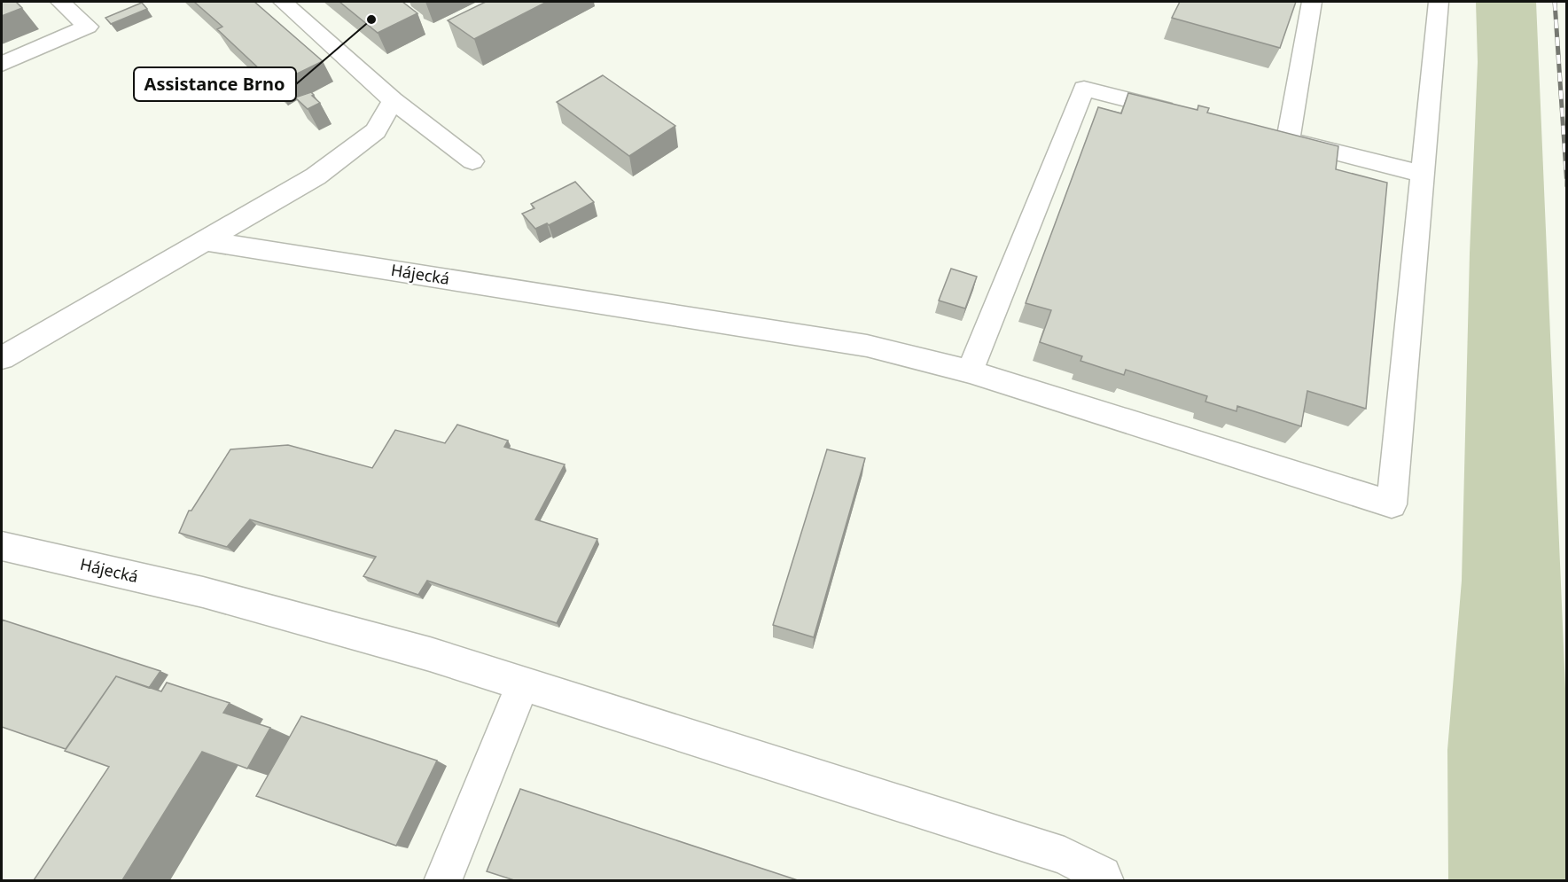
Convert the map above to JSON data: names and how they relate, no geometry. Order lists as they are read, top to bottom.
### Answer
{
  "streets": {
    "street": ["Hájecká"]
  },
  "places": ["Assistance Brno"]
}
